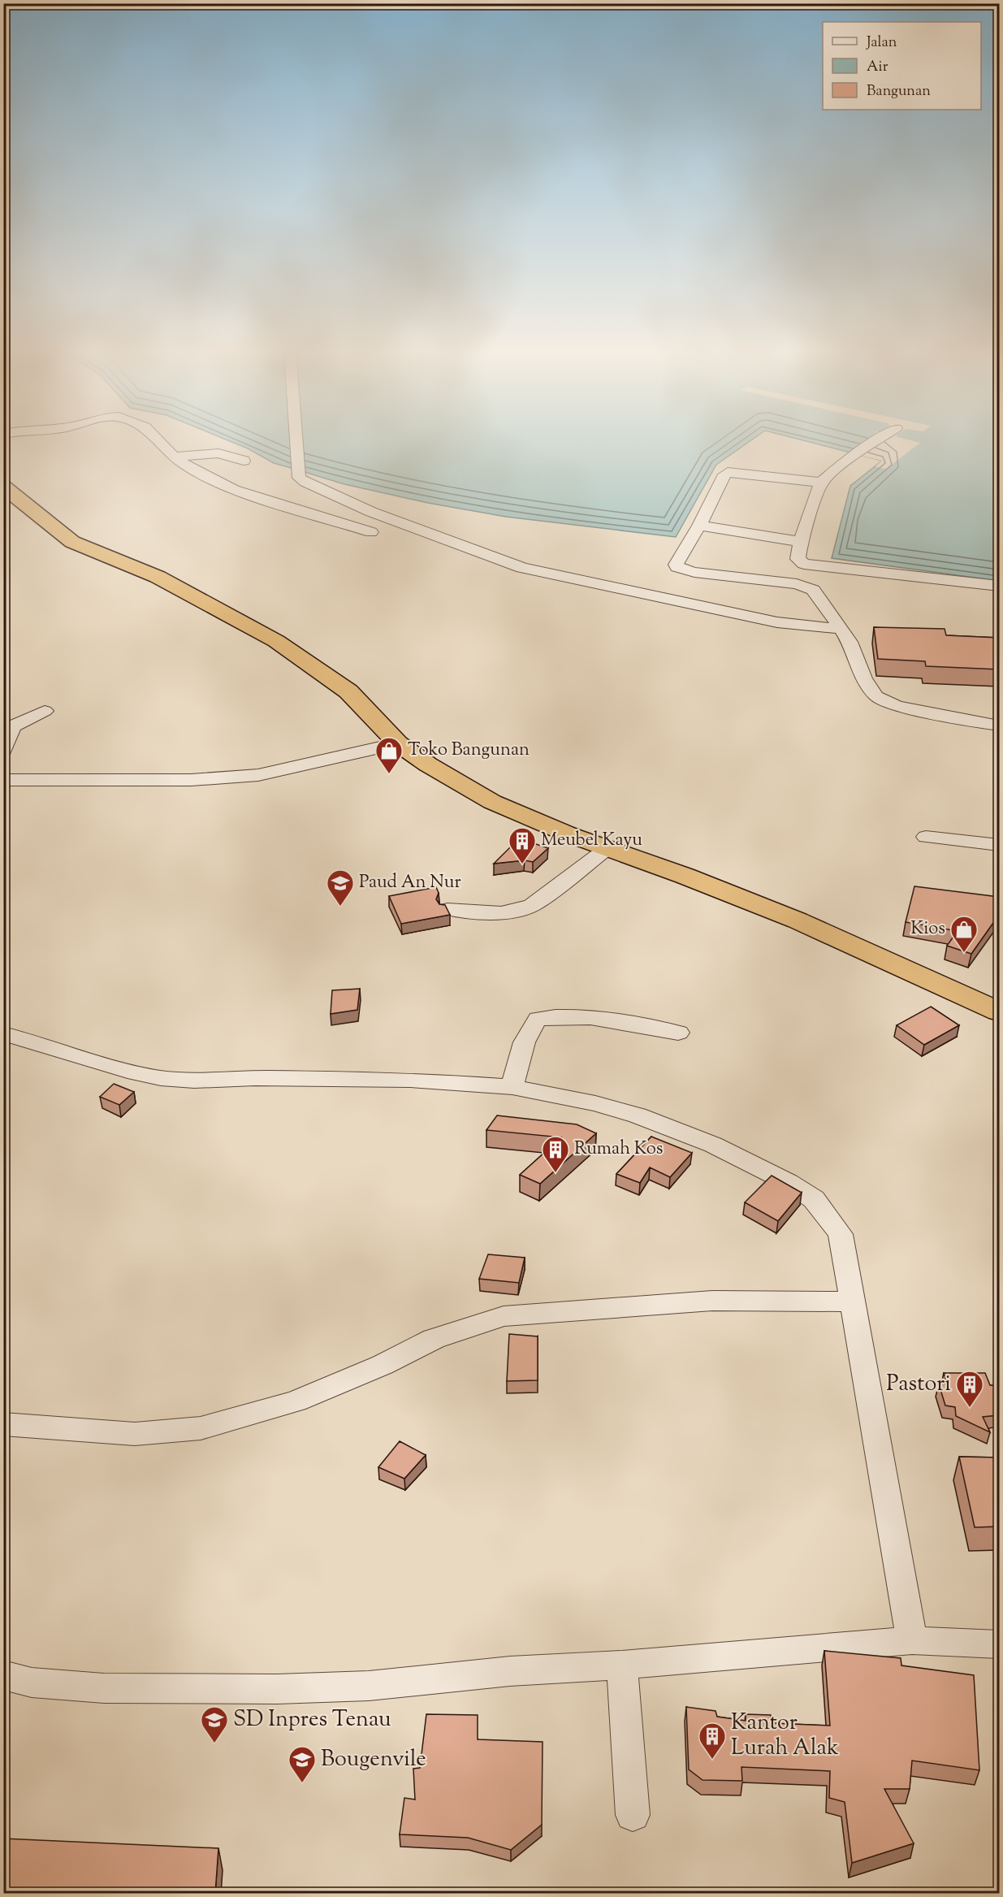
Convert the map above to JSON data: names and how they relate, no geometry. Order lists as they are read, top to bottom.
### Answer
{
  "places": {
    "shop": ["Toko Bangunan", "Kios"],
    "building": [
      "Meubel Kayu",
      "Rumah Kos",
      "Pastori",
      "Kantor Lurah Alak"
    ],
    "school or university": ["Paud An Nur", "SD Inpres Tenau", "Bougenvile"]
  },
  "legend": ["Jalan", "Air", "Bangunan"]
}
